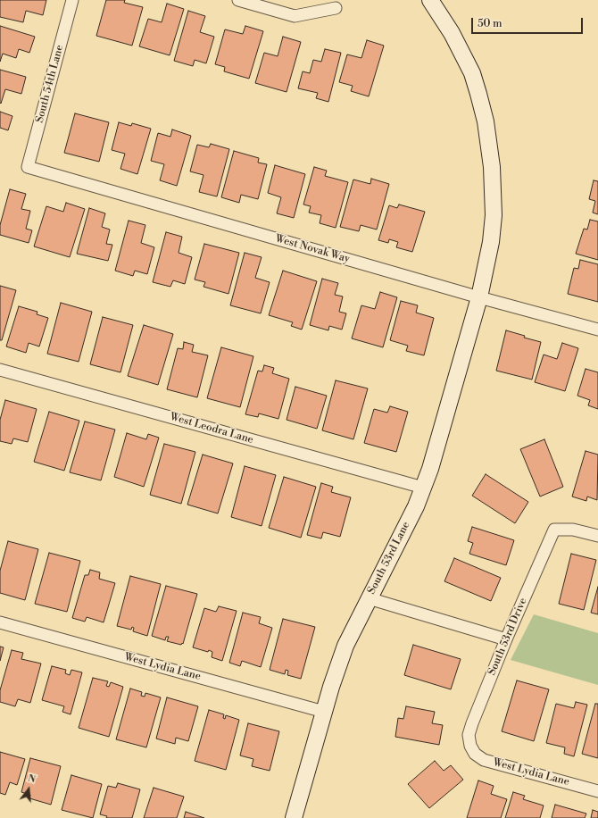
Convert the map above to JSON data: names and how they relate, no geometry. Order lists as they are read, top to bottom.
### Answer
{
  "streets": {
    "street": [
      "South 54th Lane",
      "West Novak Way",
      "West Leodra Lane",
      "South 53rd Lane",
      "South 53rd Drive",
      "West Lydia Lane"
    ]
  },
  "crossings": [
    ["South 54th Lane", "West Novak Way"],
    ["West Novak Way", "South 53rd Lane"],
    ["West Leodra Lane", "South 53rd Lane"],
    ["South 53rd Lane", "West Lydia Lane"],
    ["South 53rd Drive", "West Lydia Lane"]
  ],
  "scale_bar": "50 m",
  "north": "top"
}
